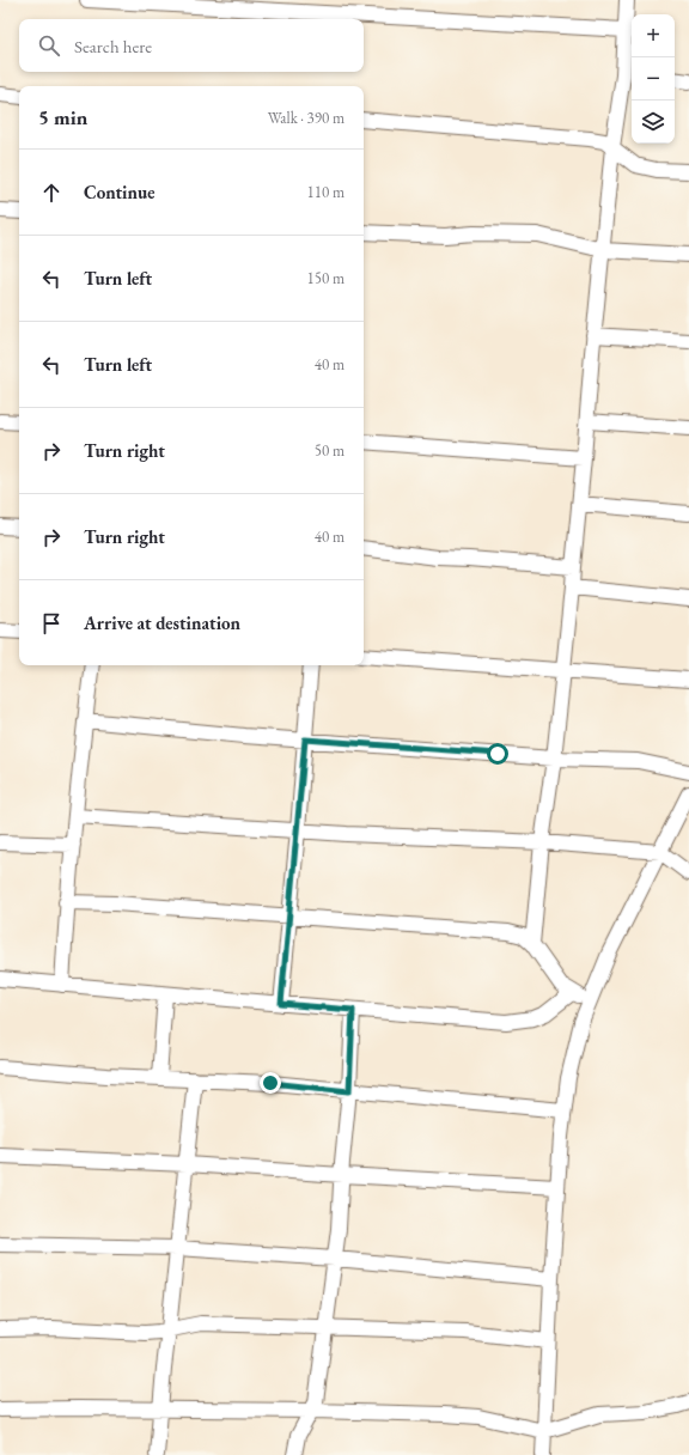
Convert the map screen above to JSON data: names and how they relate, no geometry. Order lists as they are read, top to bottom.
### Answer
{
  "page": {
    "map_buttons": ["+", "−"],
    "search": "Search here",
    "heading": ["5 min", "Walk · 390 m"],
    "list": [
      ["Continue", "110 m"],
      ["Turn left", "150 m"],
      ["Turn left", "40 m"],
      ["Turn right", "50 m"],
      ["Turn right", "40 m"],
      "Arrive at destination"
    ]
  }
}
